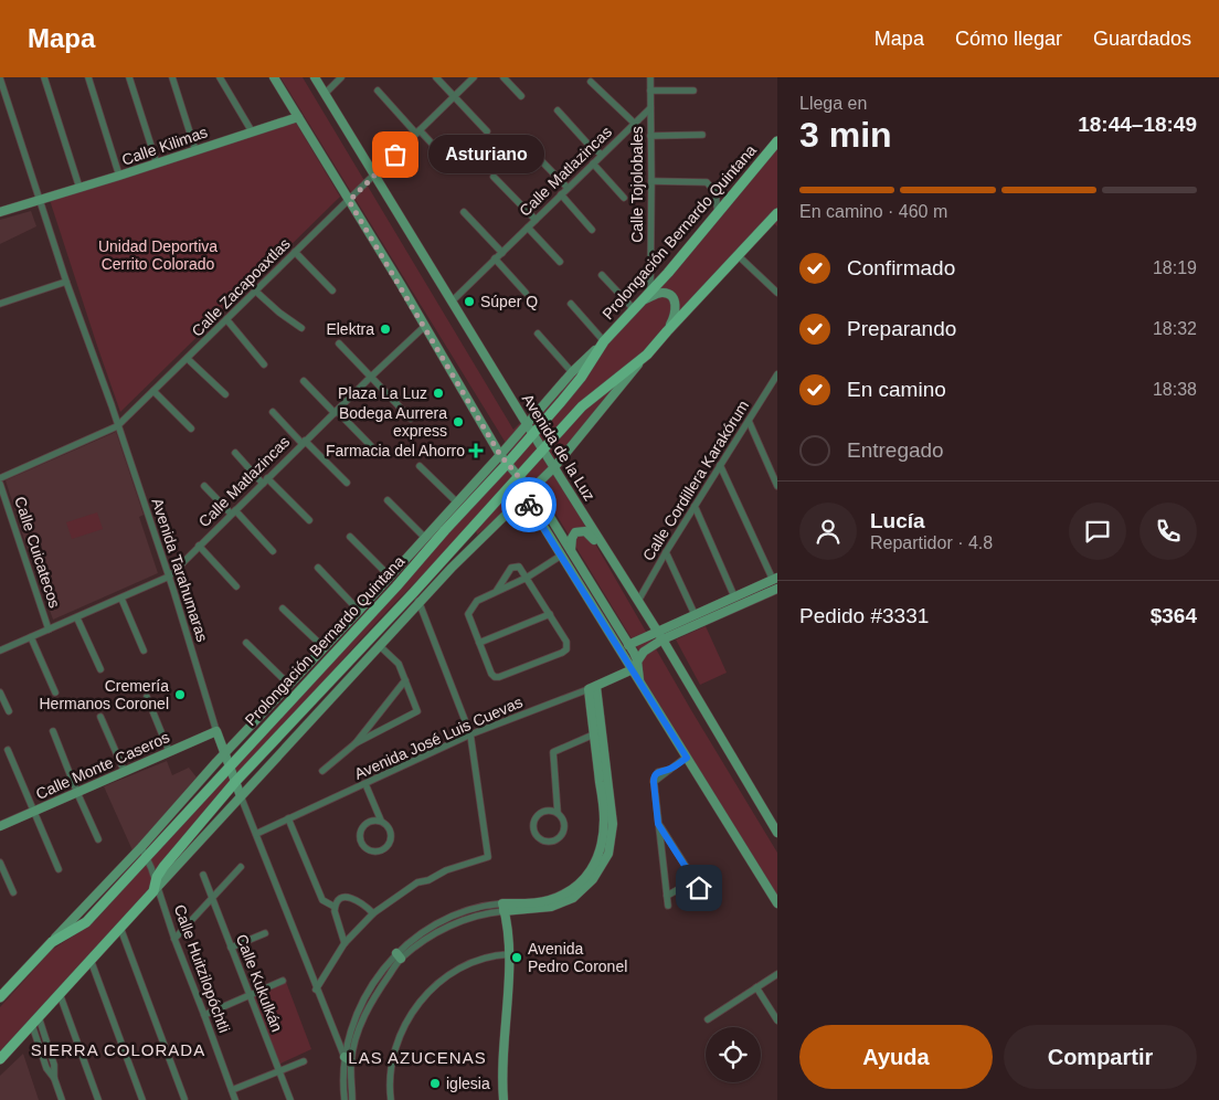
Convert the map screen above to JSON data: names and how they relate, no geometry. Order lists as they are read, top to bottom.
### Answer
{
  "streets": {
    "main road": ["Prolongación Bernardo Quintana"],
    "street": [
      "Calle Kilimas",
      "Calle Matlazincas",
      "Calle Tojolobales",
      "Calle Zacapoaxtlas",
      "Avenida de la Luz",
      "Calle Cordillera Karakórum",
      "Calle Cuicatecos",
      "Avenida Tarahumaras",
      "Avenida José Luis Cuevas",
      "Calle Monte Caseros",
      "Calle Huitzilopóchtli",
      "Calle Kukulkán"
    ]
  },
  "crossings": [
    ["Calle Kilimas", "Avenida Tarahumaras"],
    ["Calle Matlazincas", "Calle Tojolobales"],
    ["Calle Matlazincas", "Avenida de la Luz"],
    ["Calle Matlazincas", "Calle Cuicatecos"],
    ["Calle Matlazincas", "Avenida Tarahumaras"],
    ["Calle Tojolobales", "Prolongación Bernardo Quintana"],
    ["Prolongación Bernardo Quintana", "Avenida de la Luz"],
    ["Prolongación Bernardo Quintana", "Avenida Tarahumaras"],
    ["Prolongación Bernardo Quintana", "Calle Huitzilopóchtli"],
    ["Calle Zacapoaxtlas", "Avenida de la Luz"],
    ["Calle Zacapoaxtlas", "Avenida Tarahumaras"],
    ["Avenida de la Luz", "Calle Cordillera Karakórum"],
    ["Avenida Tarahumaras", "Avenida José Luis Cuevas"],
    ["Avenida Tarahumaras", "Calle Monte Caseros"]
  ],
  "districts": ["SIERRA COLORADA", "LAS AZUCENAS"],
  "parks": ["Unidad Deportiva Cerrito Colorado"],
  "places": {
    "other": [
      "Asturiano",
      "Súper Q",
      "Elektra",
      "Plaza La Luz",
      "Bodega Aurrera express",
      "Cremería Hermanos Coronel",
      "Avenida Pedro Coronel",
      "iglesia"
    ],
    "health": ["Farmacia del Ahorro"]
  },
  "page": {
    "header": "Mapa",
    "nav": ["Mapa", "Cómo llegar", "Guardados"],
    "heading": ["3 min", "Llega en", "18:44–18:49"],
    "panel": [
      "Lucía",
      "Repartidor · 4.8",
      "Pedido #3331",
      "$364"
    ],
    "bubble": "Asturiano",
    "bar": "En camino · 460 m",
    "list": [
      ["Confirmado", "18:19"],
      ["Preparando", "18:32"],
      ["En camino", "18:38"],
      "Entregado"
    ],
    "buttons": ["Ayuda", "Compartir"]
  }
}
